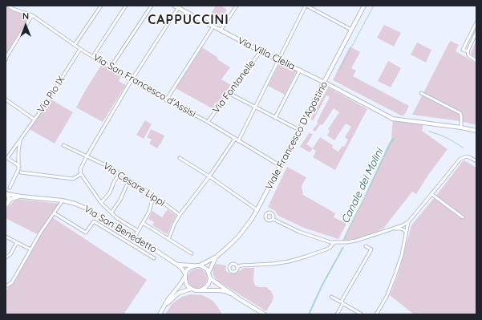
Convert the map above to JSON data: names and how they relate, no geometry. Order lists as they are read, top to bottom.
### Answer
{
  "streets": {
    "street": [
      "Via Villa Clelia",
      "Via San Francesco d'Assisi",
      "Via Fontanelle",
      "Via Pio IX",
      "Viale Francesco D'Agostino",
      "Via Cesare Lippi",
      "Via San Benedetto"
    ]
  },
  "crossings": [
    ["Via Villa Clelia", "Via Fontanelle"],
    ["Via Villa Clelia", "Viale Francesco D'Agostino"],
    ["Via San Francesco d'Assisi", "Via Fontanelle"],
    ["Via San Francesco d'Assisi", "Via Pio IX"],
    ["Via San Francesco d'Assisi", "Viale Francesco D'Agostino"],
    ["Viale Francesco D'Agostino", "Via San Benedetto"]
  ],
  "districts": ["CAPPUCCINI"],
  "water": ["Canale dei Molini"],
  "north": "top"
}
